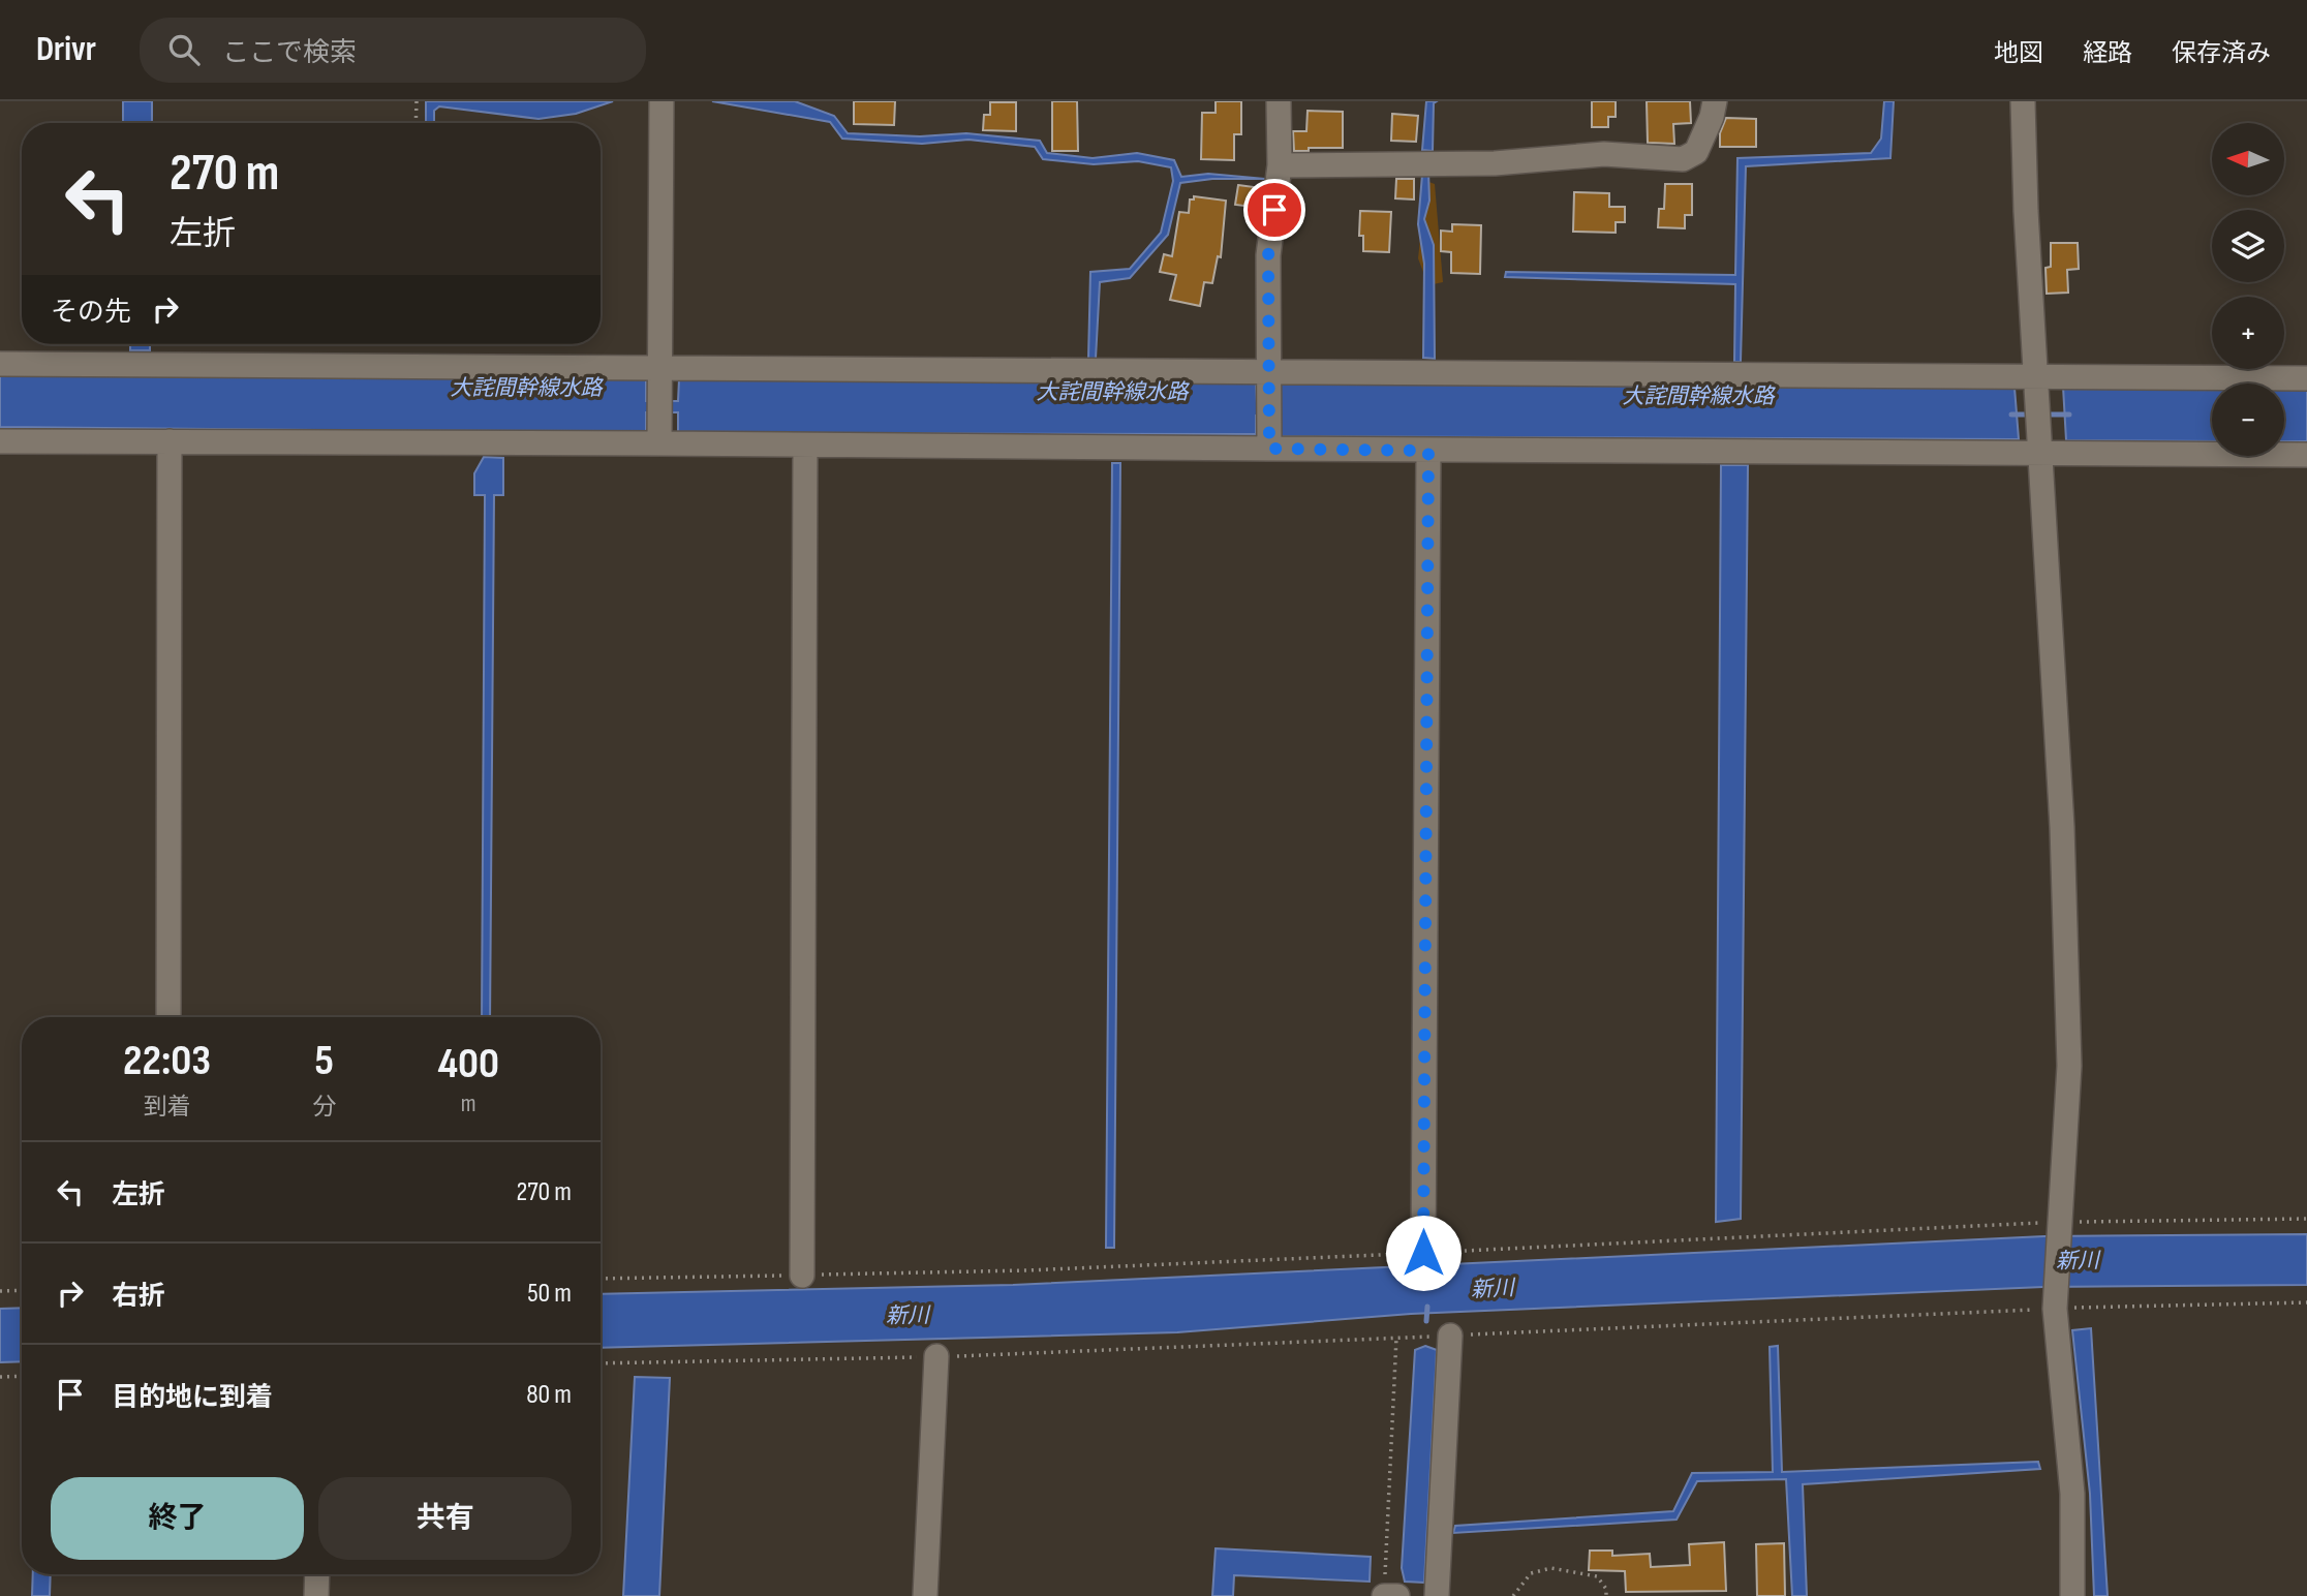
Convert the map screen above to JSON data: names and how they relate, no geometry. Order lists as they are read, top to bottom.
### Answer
{
  "water": ["大詫間幹線水路", "新川"],
  "north": "left",
  "page": {
    "header": "Drivr",
    "search": "ここで検索",
    "nav": ["地図", "経路", "保存済み"],
    "map_buttons": ["+", "−"],
    "turn": ["270 m", "左折"],
    "then": "その先",
    "eta": [
      "22:03",
      "到着",
      "5",
      "分",
      "400",
      "m"
    ],
    "list": [
      {
        "name": "左折",
        "value": "270 m"
      },
      {
        "name": "右折",
        "value": "50 m"
      },
      {
        "name": "目的地に到着",
        "value": "80 m"
      }
    ],
    "buttons": ["終了", "共有"]
  }
}
